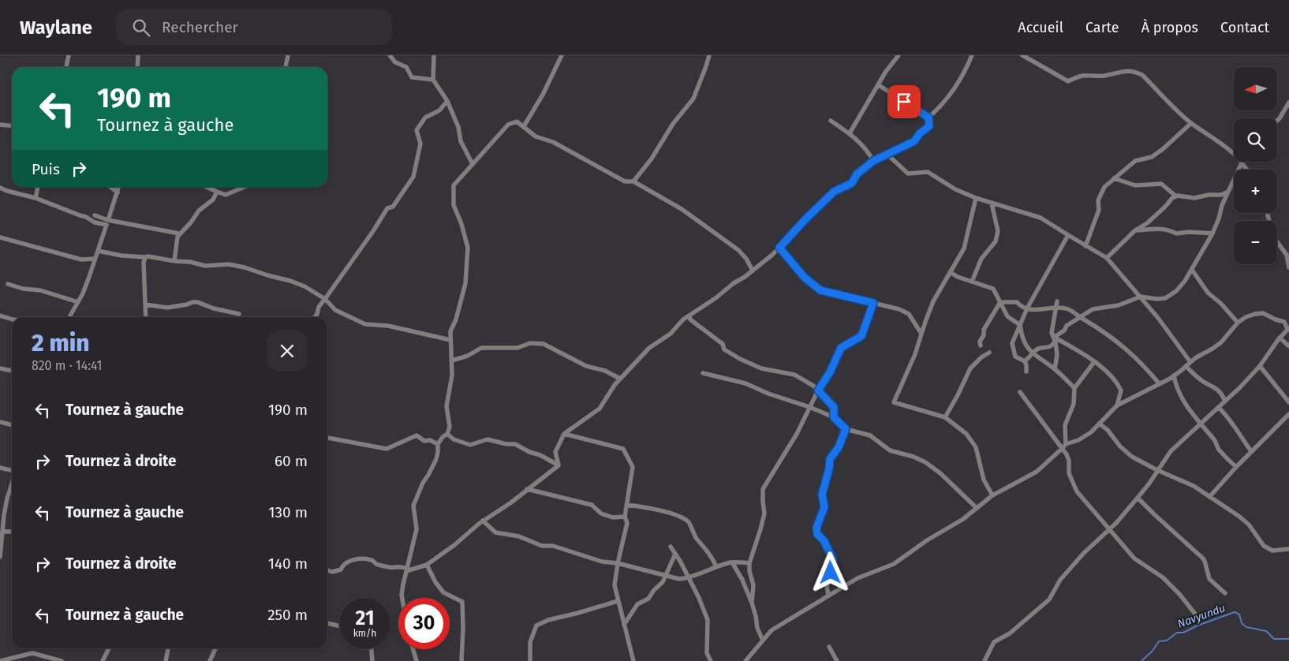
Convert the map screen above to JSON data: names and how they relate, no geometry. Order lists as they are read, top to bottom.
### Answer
{
  "water": ["Navyundu"],
  "north": "left",
  "page": {
    "header": "Waylane",
    "search": "Rechercher",
    "nav": [
      "Accueil",
      "Carte",
      "À propos",
      "Contact"
    ],
    "map_buttons": ["+", "−"],
    "turn": ["190 m", "Tournez à gauche"],
    "then": "Puis",
    "heading": ["2 min", "820 m · 14:41"],
    "list": [
      {
        "name": "Tournez à gauche",
        "value": "190 m"
      },
      {
        "name": "Tournez à droite",
        "value": "60 m"
      },
      {
        "name": "Tournez à gauche",
        "value": "130 m"
      },
      {
        "name": "Tournez à droite",
        "value": "140 m"
      },
      {
        "name": "Tournez à gauche",
        "value": "250 m"
      }
    ],
    "speed": "21 km/h",
    "limit": "30"
  }
}
